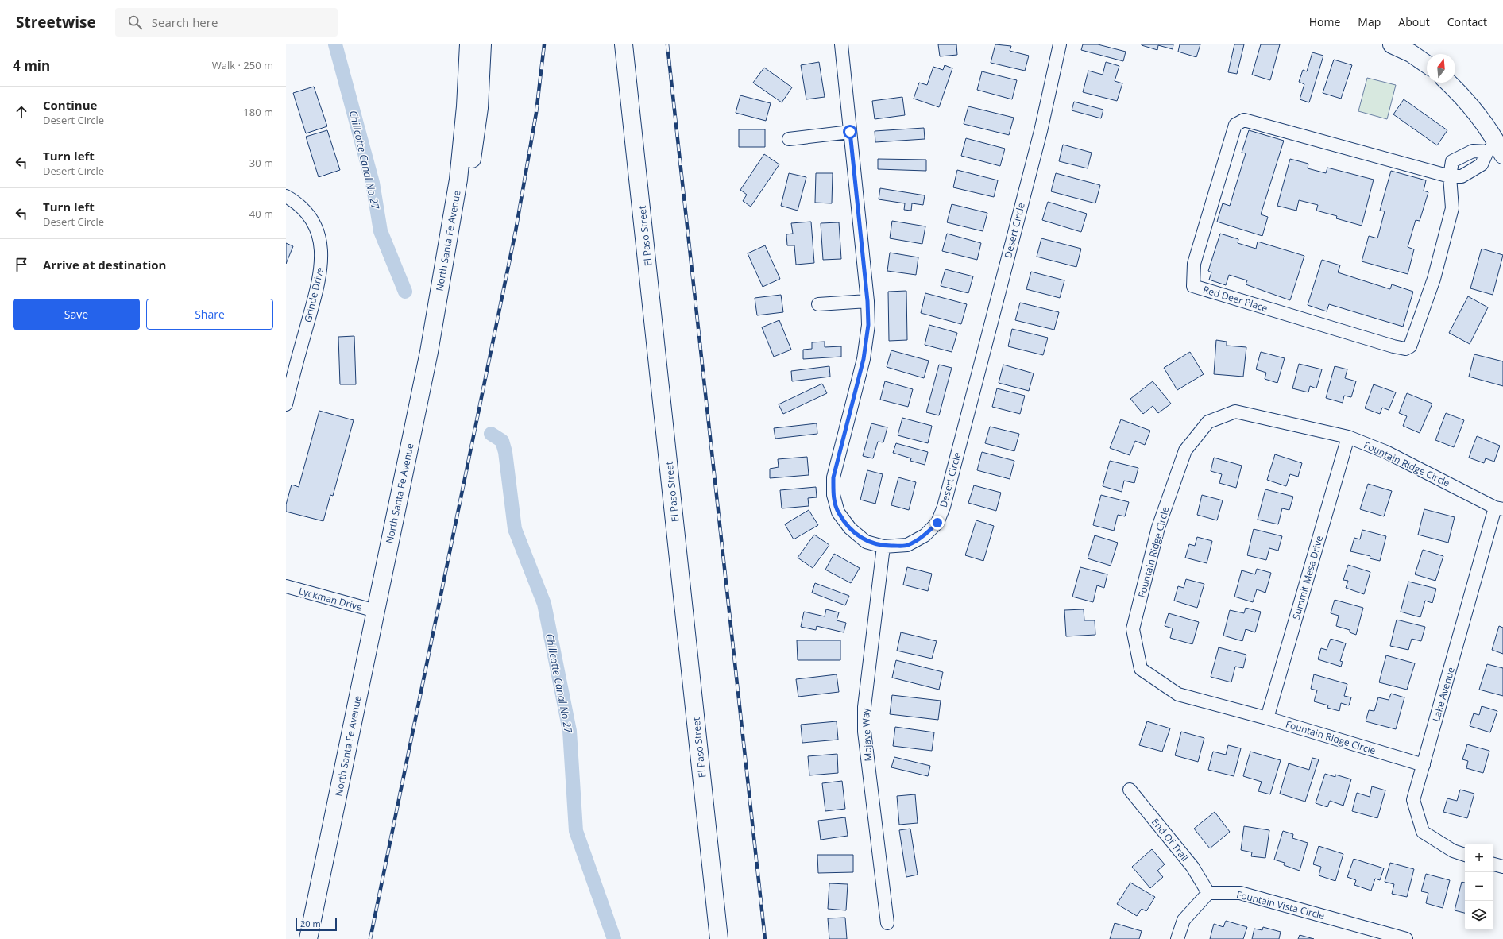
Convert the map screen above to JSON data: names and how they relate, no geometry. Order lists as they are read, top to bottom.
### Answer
{
  "streets": {
    "main road": ["El Paso Street", "North Santa Fe Avenue"],
    "street": [
      "Desert Circle",
      "Grinde Drive",
      "Red Deer Place",
      "Fountain Ridge Circle",
      "Summit Mesa Drive",
      "Lyckman Drive",
      "Lake Avenue",
      "Mojave Way",
      "End Of Trail",
      "Fountain Vista Circle"
    ]
  },
  "crossings": [
    ["Desert Circle", "Mojave Way"],
    ["North Santa Fe Avenue", "Lyckman Drive"],
    ["Fountain Ridge Circle", "Summit Mesa Drive"],
    ["Fountain Ridge Circle", "Lake Avenue"],
    ["End Of Trail", "Fountain Vista Circle"]
  ],
  "water": ["Chillcotte Canal No 27"],
  "scale_bar": "20 m",
  "north": "top",
  "page": {
    "header": "Streetwise",
    "search": "Search here",
    "nav": [
      "Home",
      "Map",
      "About",
      "Contact"
    ],
    "heading": ["4 min", "Walk · 250 m"],
    "list": [
      ["Continue", "Desert Circle", "180 m"],
      ["Turn left", "Desert Circle", "30 m"],
      ["Turn left", "Desert Circle", "40 m"],
      "Arrive at destination"
    ],
    "buttons": ["Save", "Share"],
    "map_buttons": ["+", "−"],
    "scale": "20 m"
  }
}
